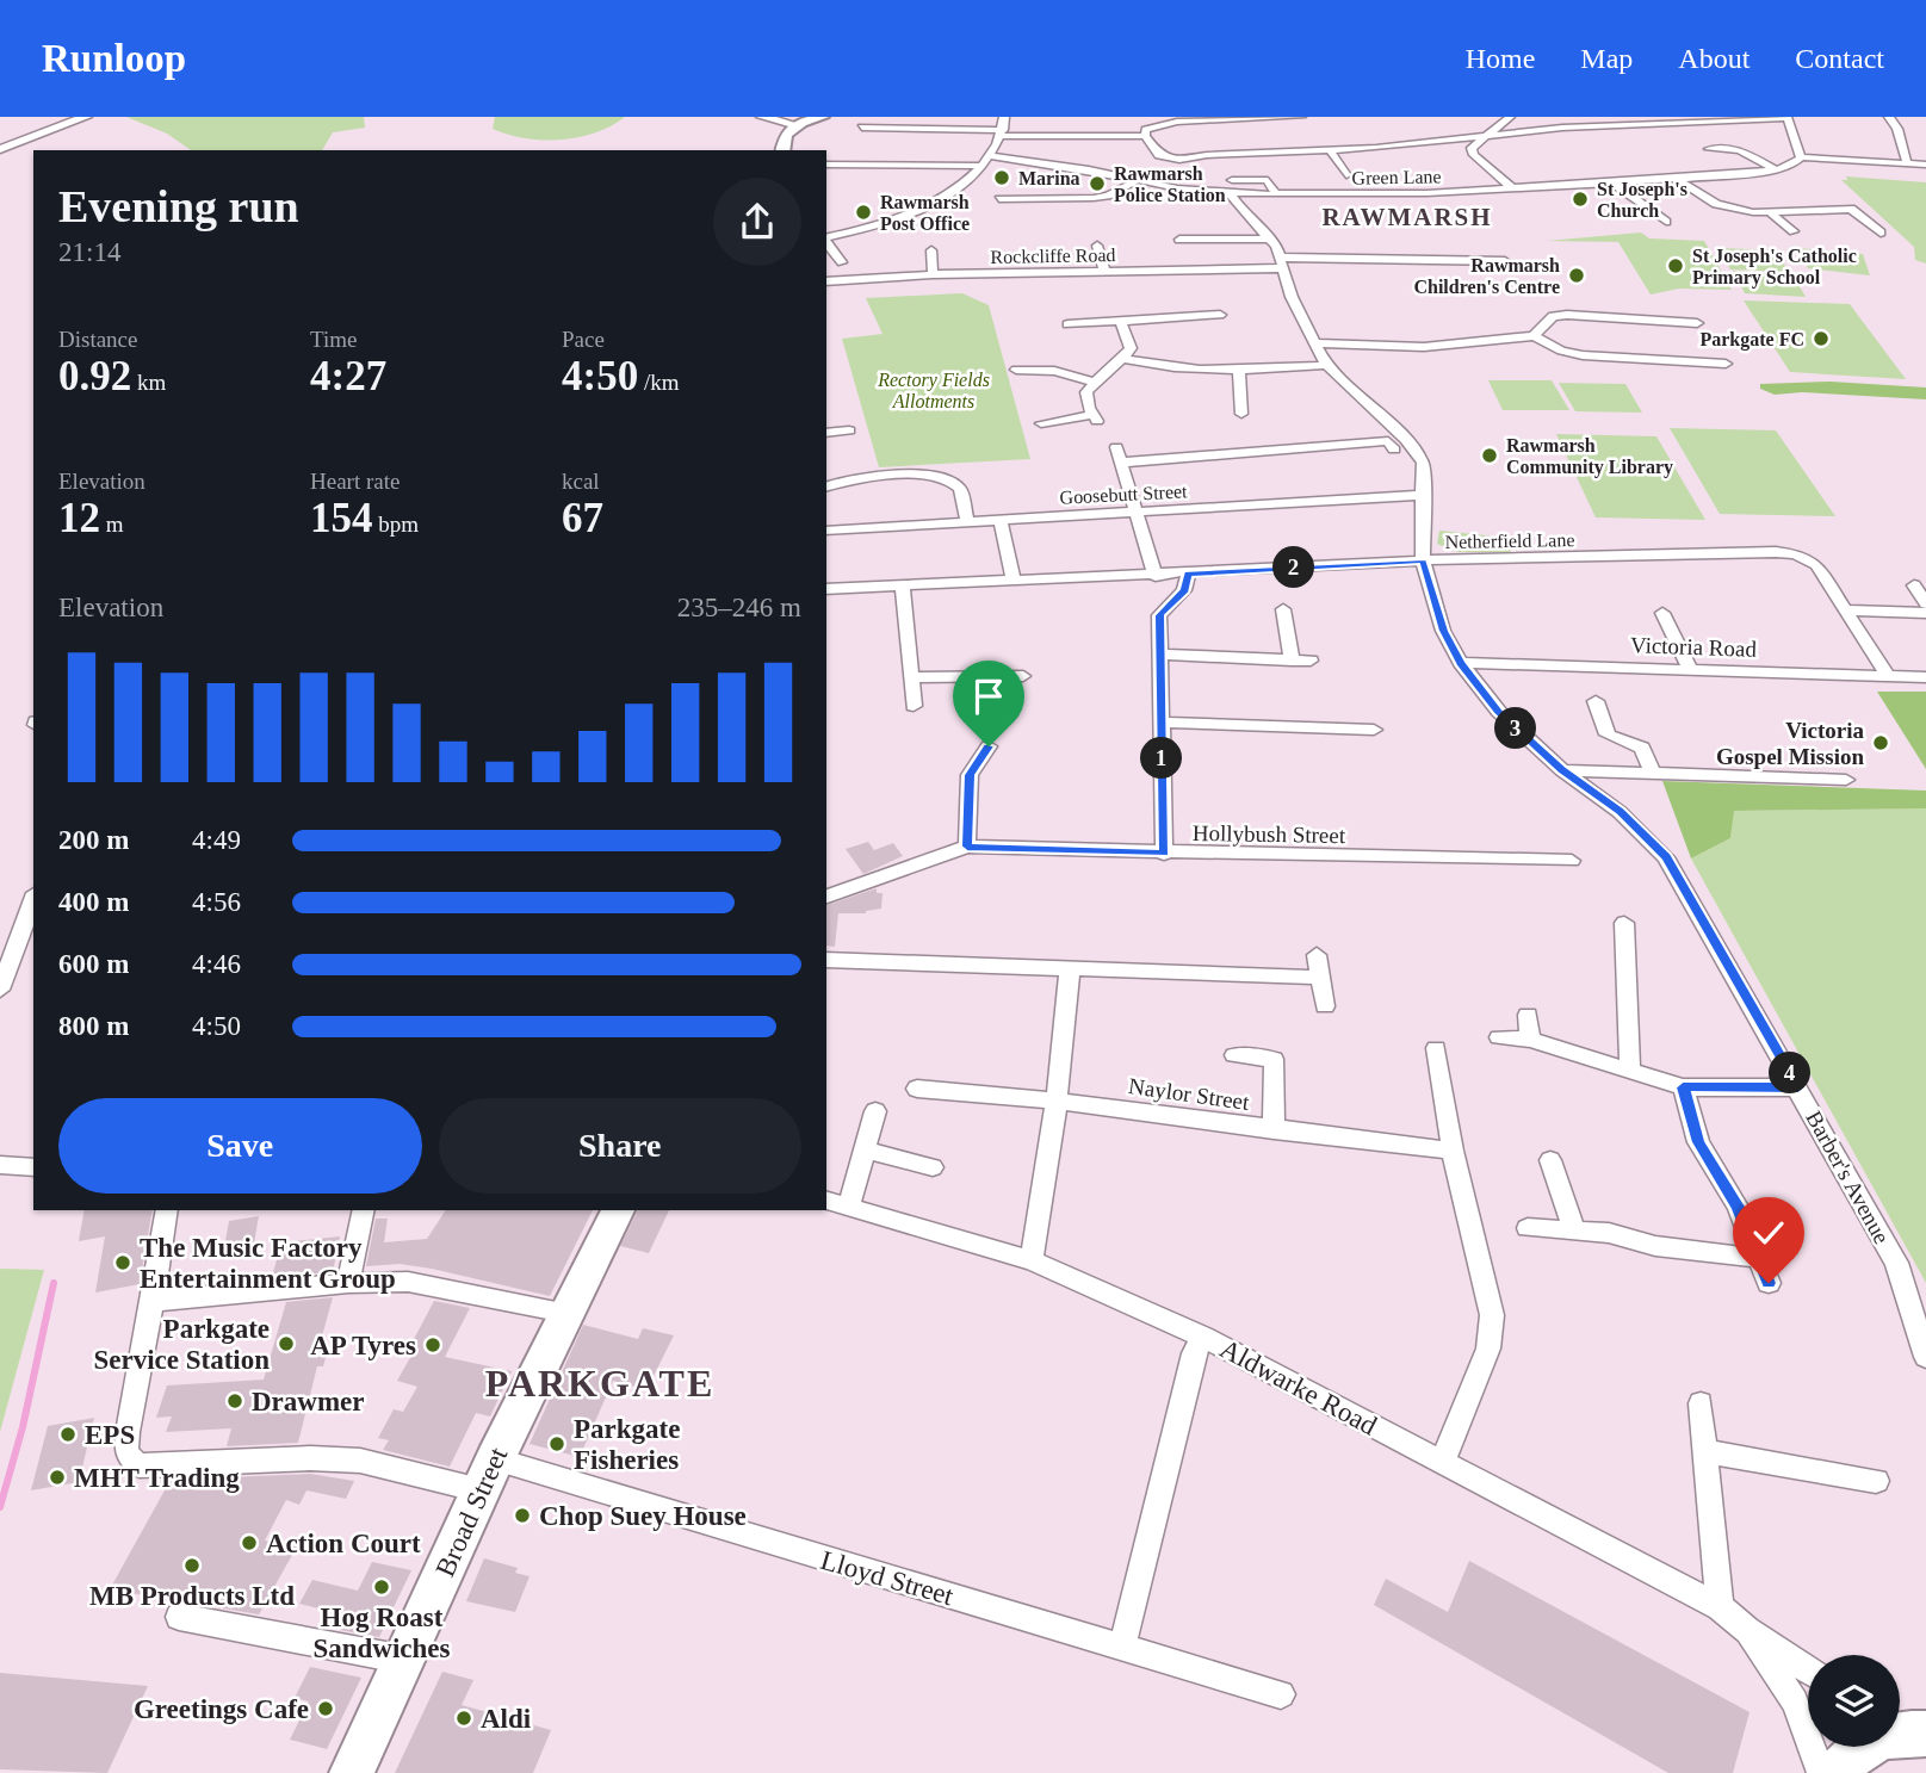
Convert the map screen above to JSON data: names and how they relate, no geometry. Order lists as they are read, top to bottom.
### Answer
{
  "streets": {
    "main road": ["Broad Street"],
    "street": [
      "Green Lane",
      "Rockcliffe Road",
      "Goosebutt Street",
      "Netherfield Lane",
      "Victoria Road",
      "Hollybush Street",
      "Naylor Street",
      "Barber's Avenue",
      "Aldwarke Road",
      "Lloyd Street"
    ]
  },
  "crossings": [
    ["Green Lane", "Barber's Avenue"],
    ["Rockcliffe Road", "Barber's Avenue"],
    ["Goosebutt Street", "Barber's Avenue"],
    ["Netherfield Lane", "Barber's Avenue"],
    ["Victoria Road", "Barber's Avenue"],
    ["Broad Street", "Lloyd Street"]
  ],
  "districts": ["RAWMARSH", "PARKGATE"],
  "parks": ["Rectory Fields Allotments"],
  "places": [
    "Marina",
    "Rawmarsh Police Station",
    "St Joseph's Church",
    "Rawmarsh Post Office",
    "St Joseph's Catholic Primary School",
    "Rawmarsh Children's Centre",
    "Parkgate FC",
    "Rawmarsh Community Library",
    "Victoria Gospel Mission",
    "The Music Factory Entertainment Group",
    "Parkgate Service Station",
    "AP Tyres",
    "Drawmer",
    "EPS",
    "Parkgate Fisheries",
    "MHT Trading",
    "Chop Suey House",
    "Action Court",
    "MB Products Ltd",
    "Hog Roast Sandwiches",
    "Greetings Cafe",
    "Aldi"
  ],
  "page": {
    "header": "Runloop",
    "nav": [
      "Home",
      "Map",
      "About",
      "Contact"
    ],
    "heading": ["Evening run", "21:14"],
    "stats": [
      ["Distance", "0.92 km"],
      ["Time", "4:27"],
      ["Pace", "4:50 /km"],
      ["Elevation", "12 m"],
      ["Heart rate", "154 bpm"],
      ["kcal", "67"]
    ],
    "pins": [
      "2",
      "3",
      "1",
      "4"
    ],
    "chart": ["Elevation", "235–246 m"],
    "list": [
      {
        "name": "200 m",
        "note": "4:49"
      },
      {
        "name": "400 m",
        "note": "4:56"
      },
      {
        "name": "600 m",
        "note": "4:46"
      },
      {
        "name": "800 m",
        "note": "4:50"
      }
    ],
    "buttons": ["Save", "Share"]
  }
}
